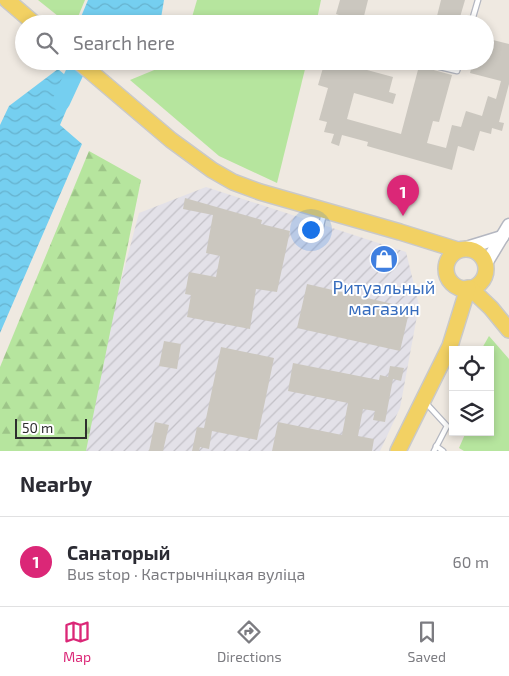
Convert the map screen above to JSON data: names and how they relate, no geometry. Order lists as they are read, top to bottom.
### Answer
{
  "places": {
    "shop": ["Ритуальный магазин"]
  },
  "scale_bar": "50 m",
  "page": {
    "search": "Search here",
    "pins": "1",
    "scale": "50 m",
    "heading": "Nearby",
    "list": [
      {
        "mark": "1",
        "name": "Санаторый",
        "note": "Bus stop · Кастрычніцкая вуліца",
        "value": "60 m"
      }
    ],
    "nav": ["Map", "Directions", "Saved"]
  }
}
